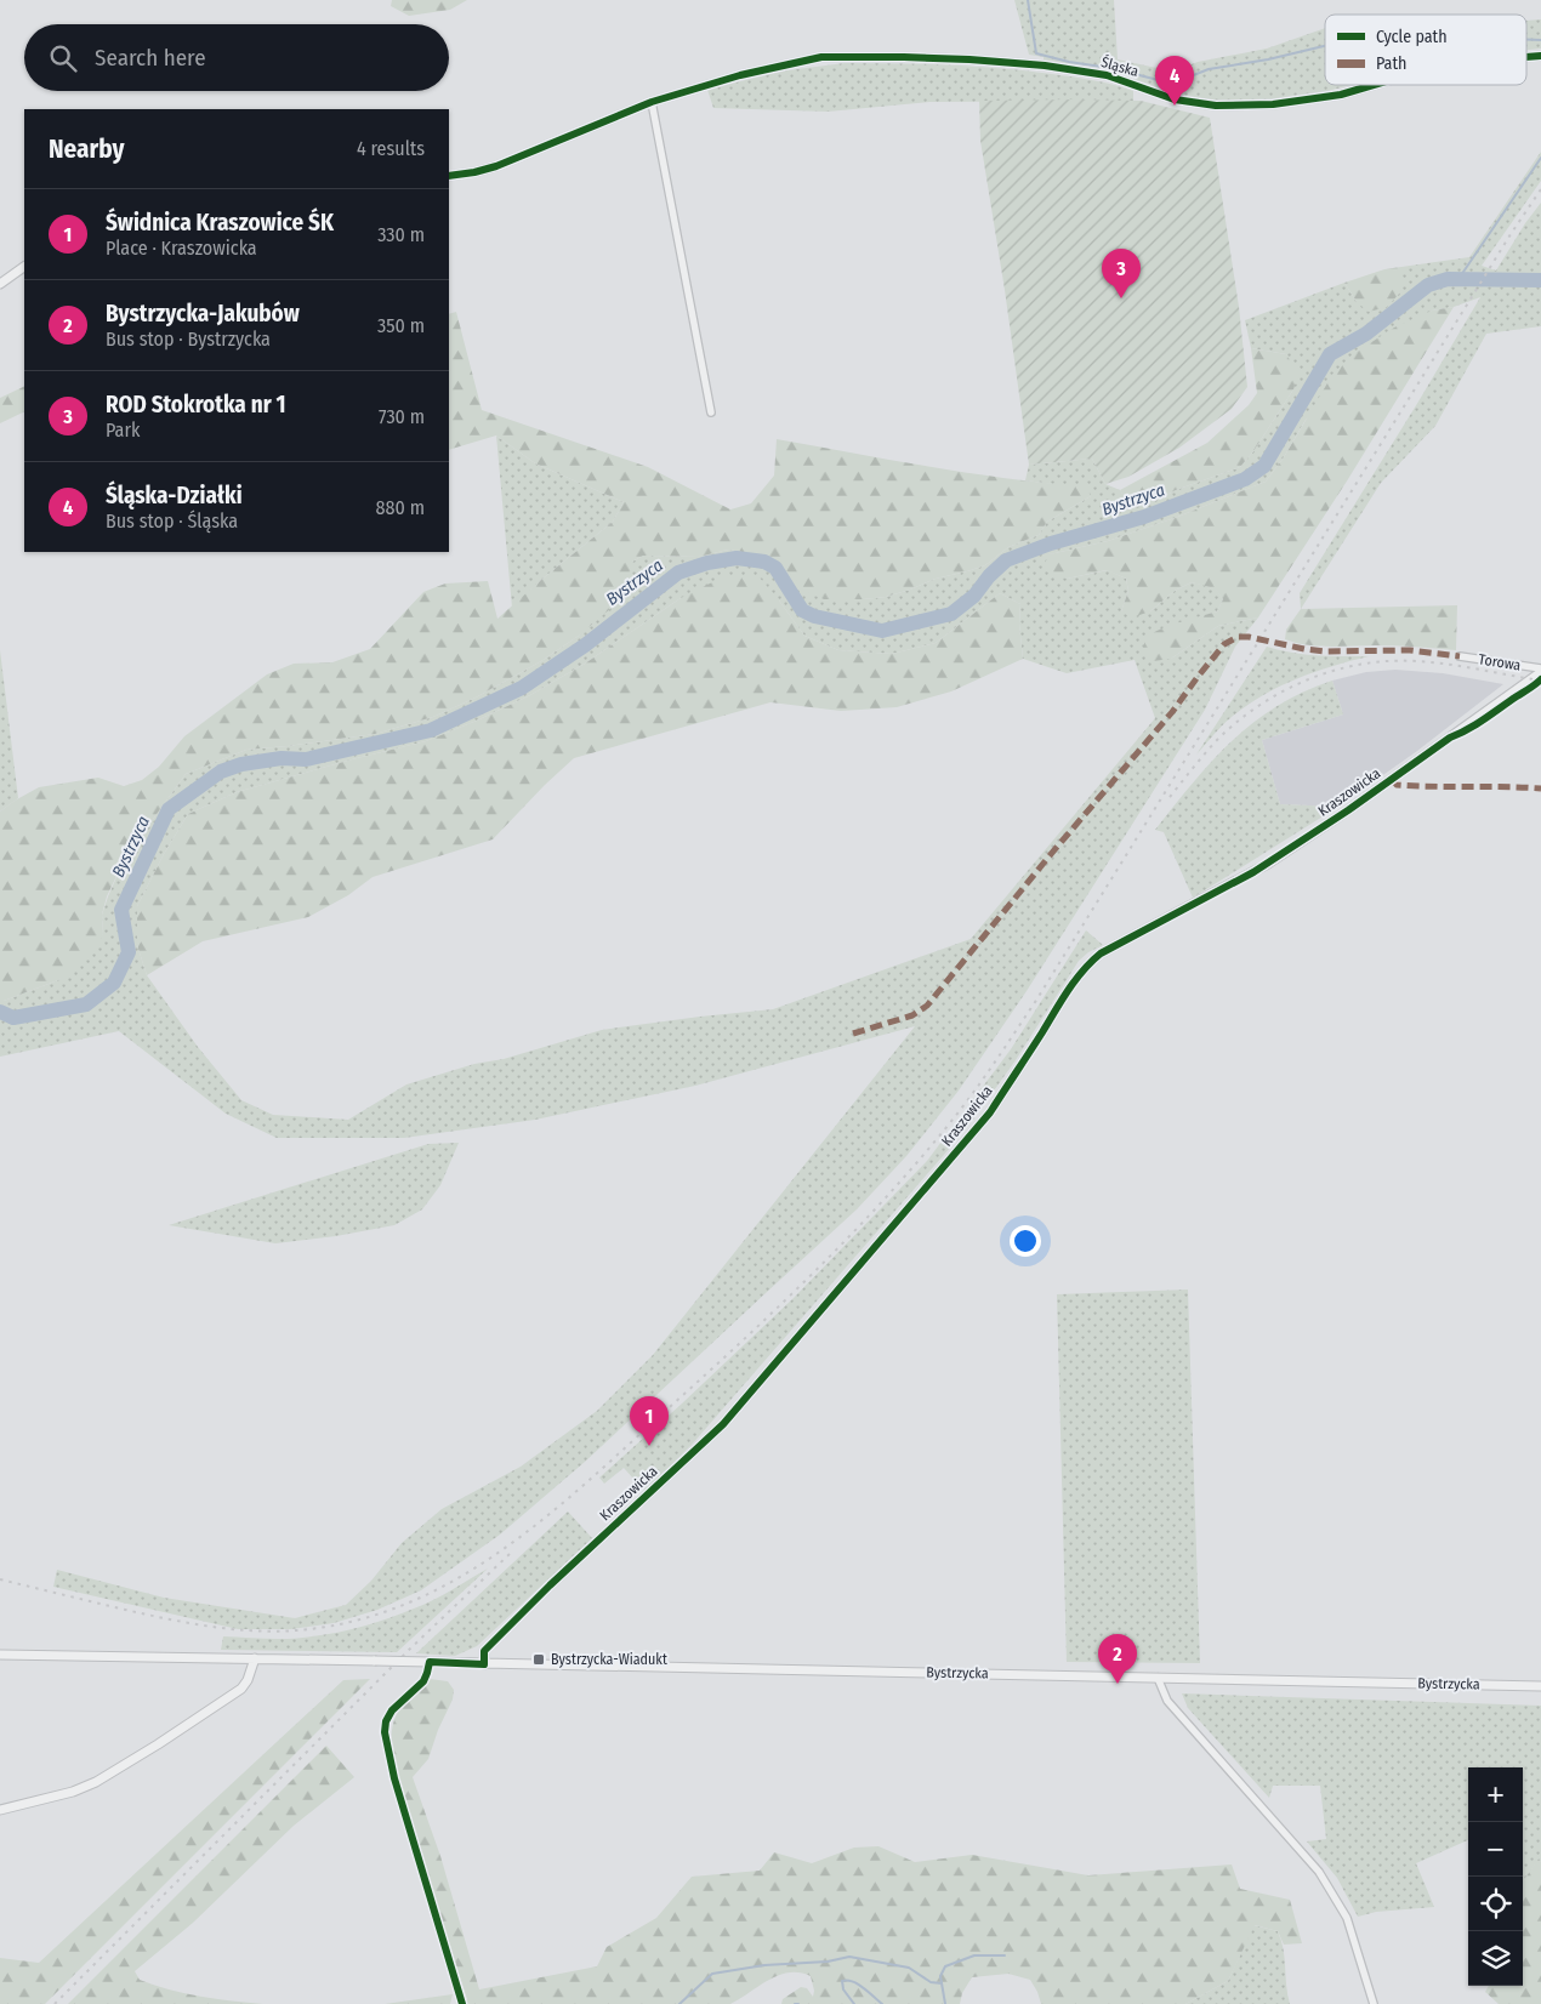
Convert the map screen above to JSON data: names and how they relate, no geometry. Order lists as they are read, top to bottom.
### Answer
{
  "streets": {
    "street": [
      "Śląska",
      "Torowa",
      "Kraszowicka",
      "Bystrzycka"
    ]
  },
  "crossings": [
    ["Torowa", "Kraszowicka"],
    ["Kraszowicka", "Bystrzycka"]
  ],
  "water": ["Bystrzyca"],
  "places": {
    "transit": ["Bystrzycka-Wiadukt"]
  },
  "legend": ["Cycle path", "Path"],
  "page": {
    "search": "Search here",
    "pins": [
      "4",
      "3",
      "1",
      "2"
    ],
    "heading": ["Nearby", "4 results"],
    "list": [
      {
        "mark": "1",
        "name": "Świdnica Kraszowice ŚK",
        "note": "Place · Kraszowicka",
        "value": "330 m"
      },
      {
        "mark": "2",
        "name": "Bystrzycka-Jakubów",
        "note": "Bus stop · Bystrzycka",
        "value": "350 m"
      },
      {
        "mark": "3",
        "name": "ROD Stokrotka nr 1",
        "note": "Park",
        "value": "730 m"
      },
      {
        "mark": "4",
        "name": "Śląska-Działki",
        "note": "Bus stop · Śląska",
        "value": "880 m"
      }
    ],
    "map_buttons": ["+", "−"]
  }
}
